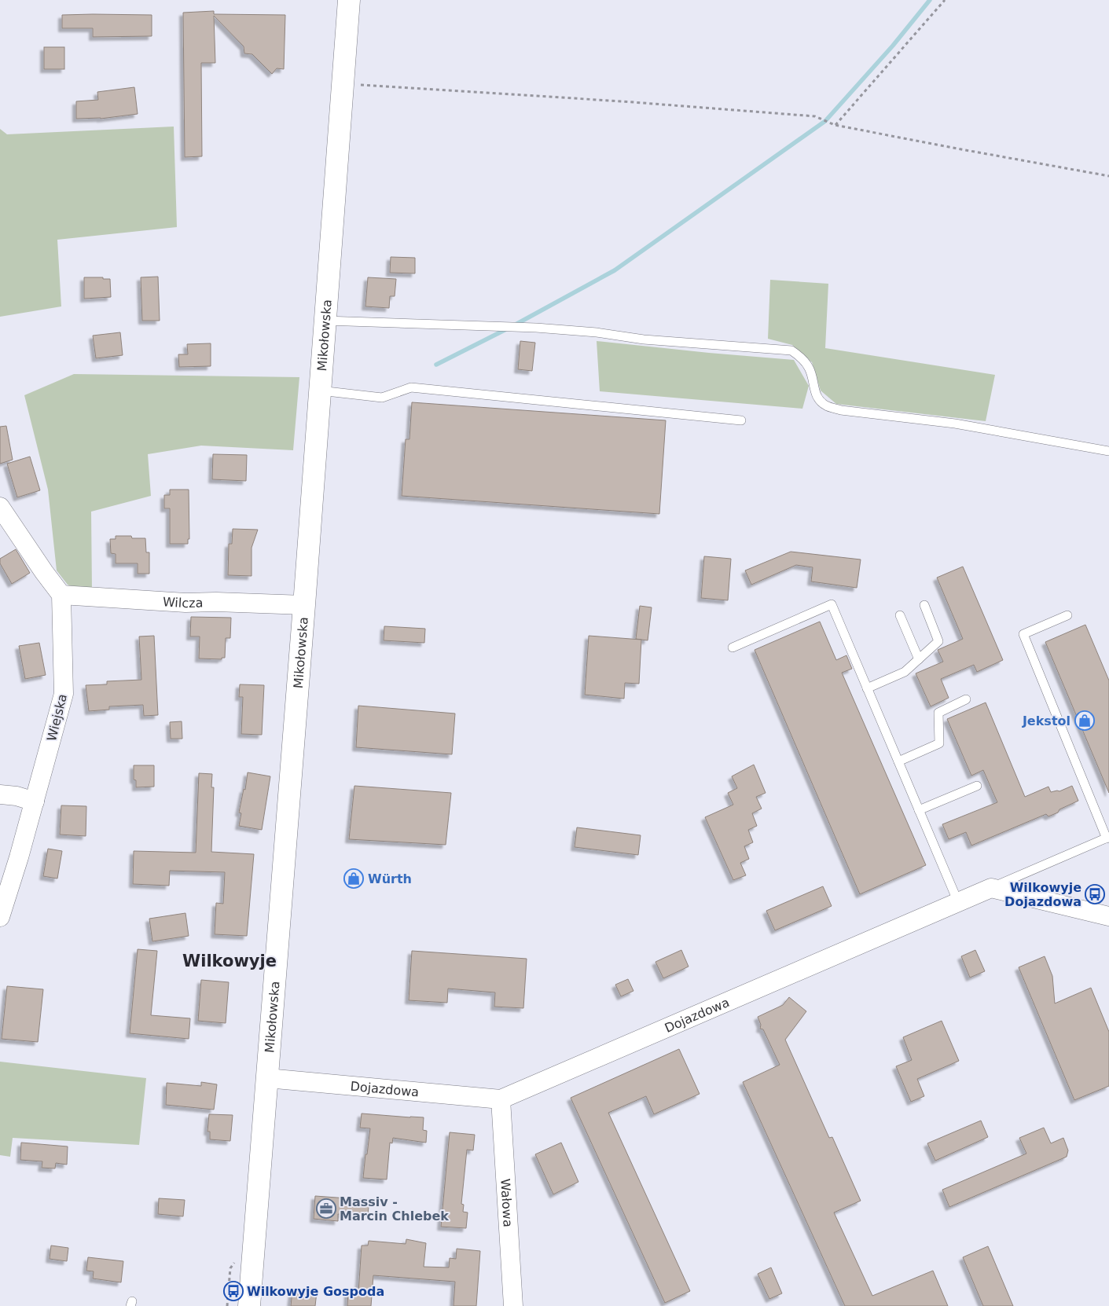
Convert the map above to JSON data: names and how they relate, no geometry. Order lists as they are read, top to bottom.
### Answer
{
  "streets": {
    "main road": ["Mikołowska"],
    "street": [
      "Wilcza",
      "Wiejska",
      "Dojazdowa",
      "Wałowa"
    ]
  },
  "crossings": [
    ["Mikołowska", "Wilcza"],
    ["Mikołowska", "Dojazdowa"],
    ["Wilcza", "Wiejska"],
    ["Dojazdowa", "Wałowa"]
  ],
  "districts": ["Wilkowyje"],
  "places": {
    "shop": ["Jekstol", "Würth"],
    "bus stop": ["Wilkowyje Dojazdowa", "Wilkowyje Gospoda"],
    "office": ["Massiv - Marcin Chlebek"]
  }
}
